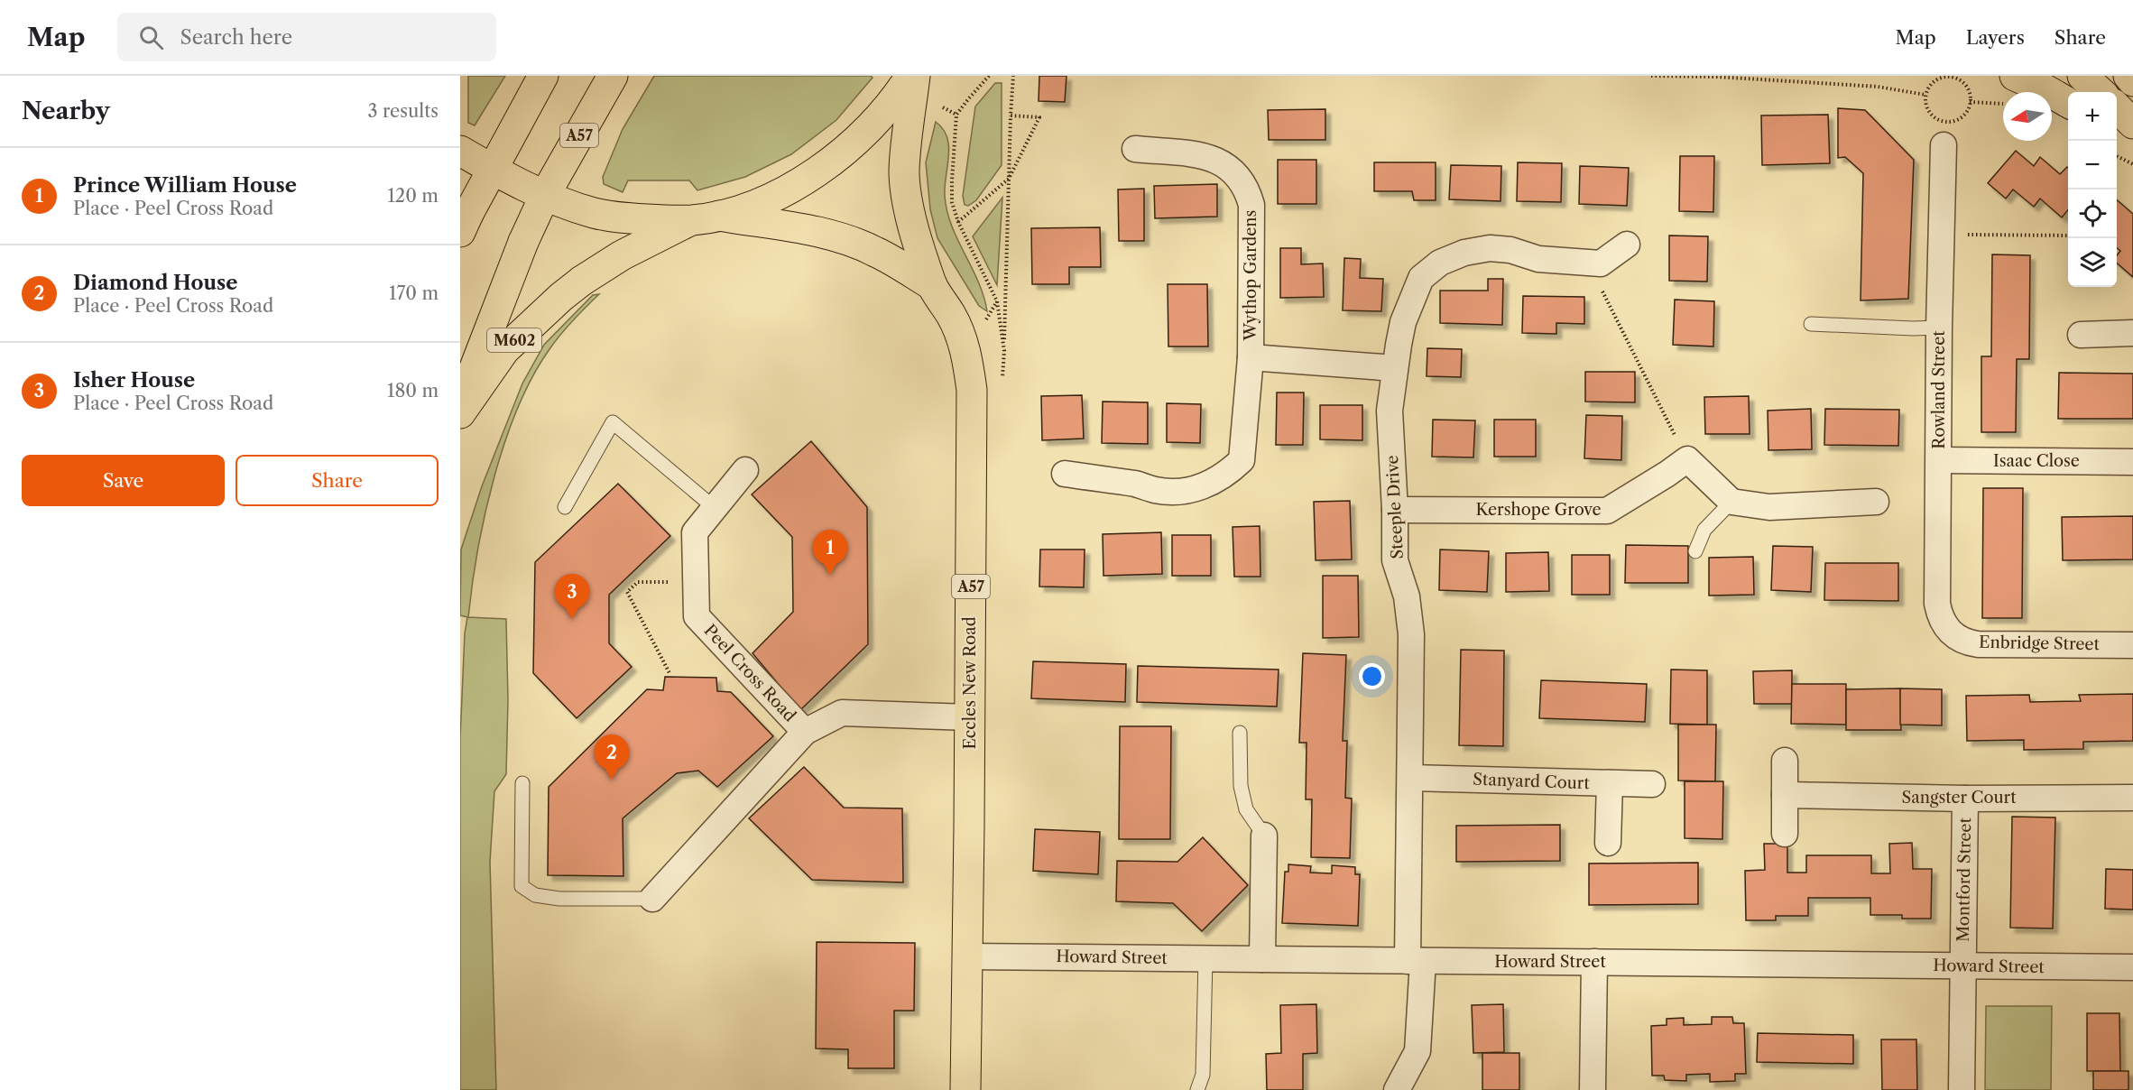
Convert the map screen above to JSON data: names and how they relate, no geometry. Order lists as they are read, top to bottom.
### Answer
{
  "streets": {
    "main road": ["A57", "M602", "Eccles New Road"],
    "street": [
      "Wythop Gardens",
      "Rowland Street",
      "Isaac Close",
      "Steeple Drive",
      "Kershope Grove",
      "Enbridge Street",
      "Peel Cross Road",
      "Stanyard Court",
      "Sangster Court",
      "Montford Street",
      "Howard Street"
    ]
  },
  "crossings": [
    ["A57", "M602"],
    ["Wythop Gardens", "Steeple Drive"],
    ["M602", "Eccles New Road"],
    ["Rowland Street", "Isaac Close"],
    ["Rowland Street", "Enbridge Street"],
    ["Steeple Drive", "Kershope Grove"],
    ["Steeple Drive", "Stanyard Court"],
    ["Steeple Drive", "Howard Street"],
    ["Peel Cross Road", "Eccles New Road"],
    ["Eccles New Road", "Howard Street"],
    ["Sangster Court", "Montford Street"],
    ["Montford Street", "Howard Street"]
  ],
  "north": "left",
  "page": {
    "header": "Map",
    "search": "Search here",
    "nav": ["Map", "Layers", "Share"],
    "heading": ["Nearby", "3 results"],
    "map_buttons": ["+", "−"],
    "list": [
      {
        "mark": "1",
        "name": "Prince William House",
        "note": "Place · Peel Cross Road",
        "value": "120 m"
      },
      {
        "mark": "2",
        "name": "Diamond House",
        "note": "Place · Peel Cross Road",
        "value": "170 m"
      },
      {
        "mark": "3",
        "name": "Isher House",
        "note": "Place · Peel Cross Road",
        "value": "180 m"
      }
    ],
    "buttons": ["Save", "Share"],
    "pins": ["1", "3", "2"]
  }
}
